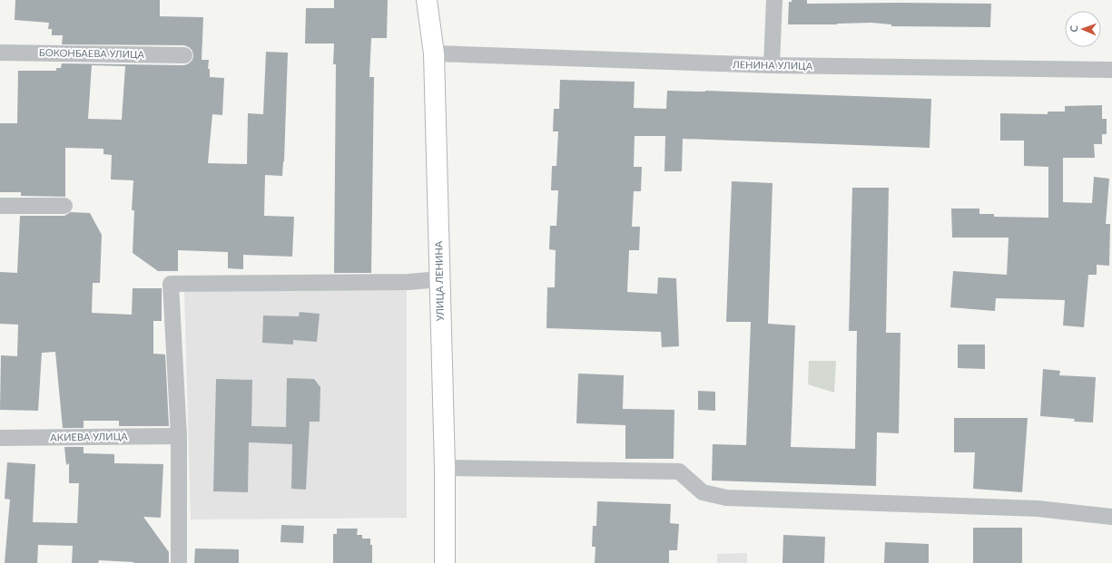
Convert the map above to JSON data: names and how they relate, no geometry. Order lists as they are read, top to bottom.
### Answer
{
  "streets": {
    "main road": ["УЛИЦА ЛЕНИНА"],
    "street": ["БОКОНБАЕВА УЛИЦА", "ЛЕНИНА УЛИЦА", "АКИЕВА УЛИЦА"]
  },
  "crossings": [
    ["ЛЕНИНА УЛИЦА", "УЛИЦА ЛЕНИНА"]
  ],
  "north": "left"
}
